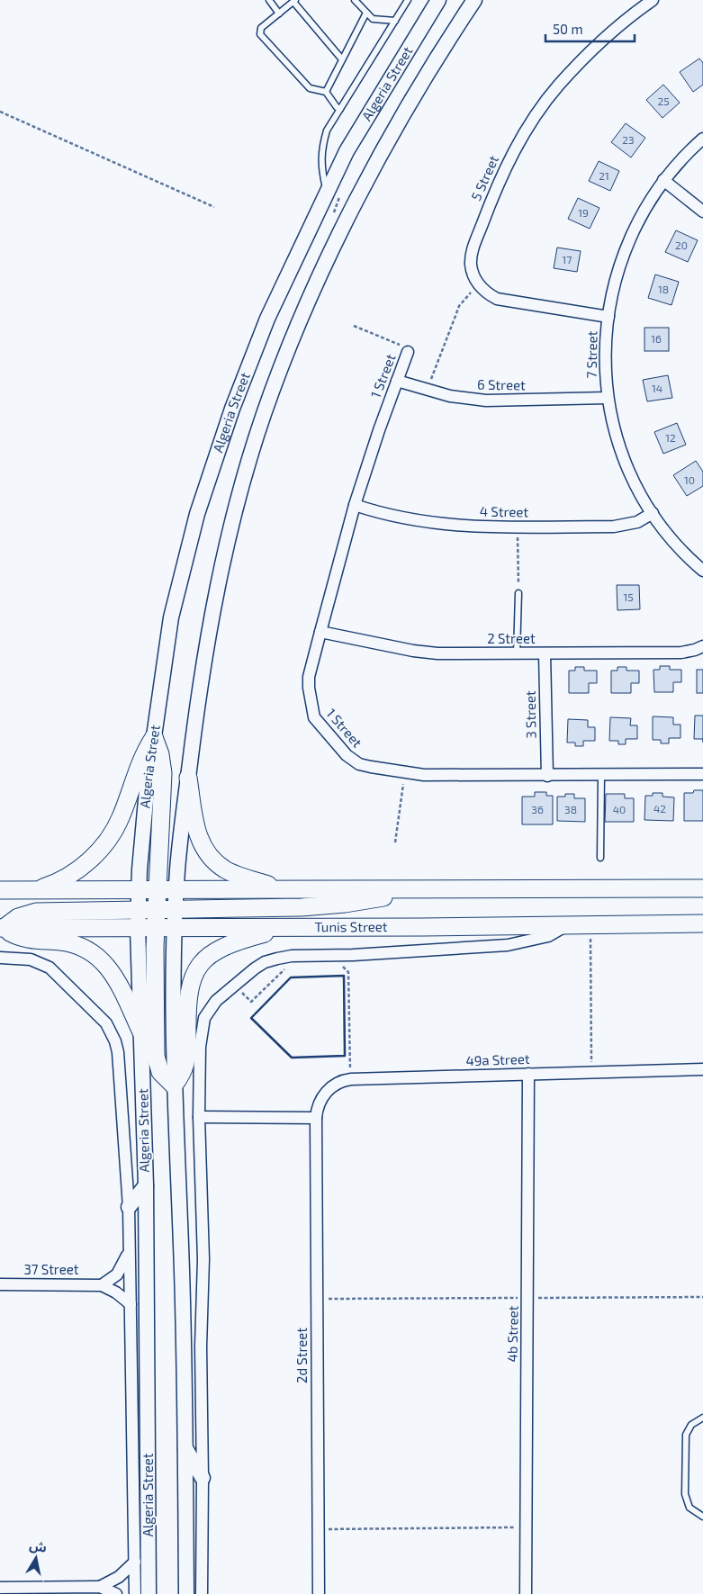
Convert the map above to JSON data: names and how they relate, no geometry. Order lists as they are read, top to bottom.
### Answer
{
  "streets": {
    "main road": ["Algeria Street", "Tunis Street"],
    "street": [
      "5 Street",
      "7 Street",
      "1 Street",
      "6 Street",
      "4 Street",
      "2 Street",
      "3 Street",
      "49a Street",
      "37 Street",
      "4b Street",
      "2d Street"
    ]
  },
  "crossings": [
    ["Algeria Street", "Tunis Street"],
    ["7 Street", "6 Street"],
    ["7 Street", "4 Street"],
    ["1 Street", "6 Street"],
    ["1 Street", "4 Street"],
    ["1 Street", "2 Street"],
    ["1 Street", "3 Street"],
    ["2 Street", "3 Street"],
    ["49a Street", "4b Street"],
    ["49a Street", "2d Street"]
  ],
  "house_numbers": [
    "25",
    "23",
    "21",
    "19",
    "20",
    "17",
    "18",
    "16",
    "14",
    "12",
    "10",
    "15",
    "42",
    "36",
    "38",
    "40"
  ],
  "scale_bar": "50 m",
  "north": "top"
}
